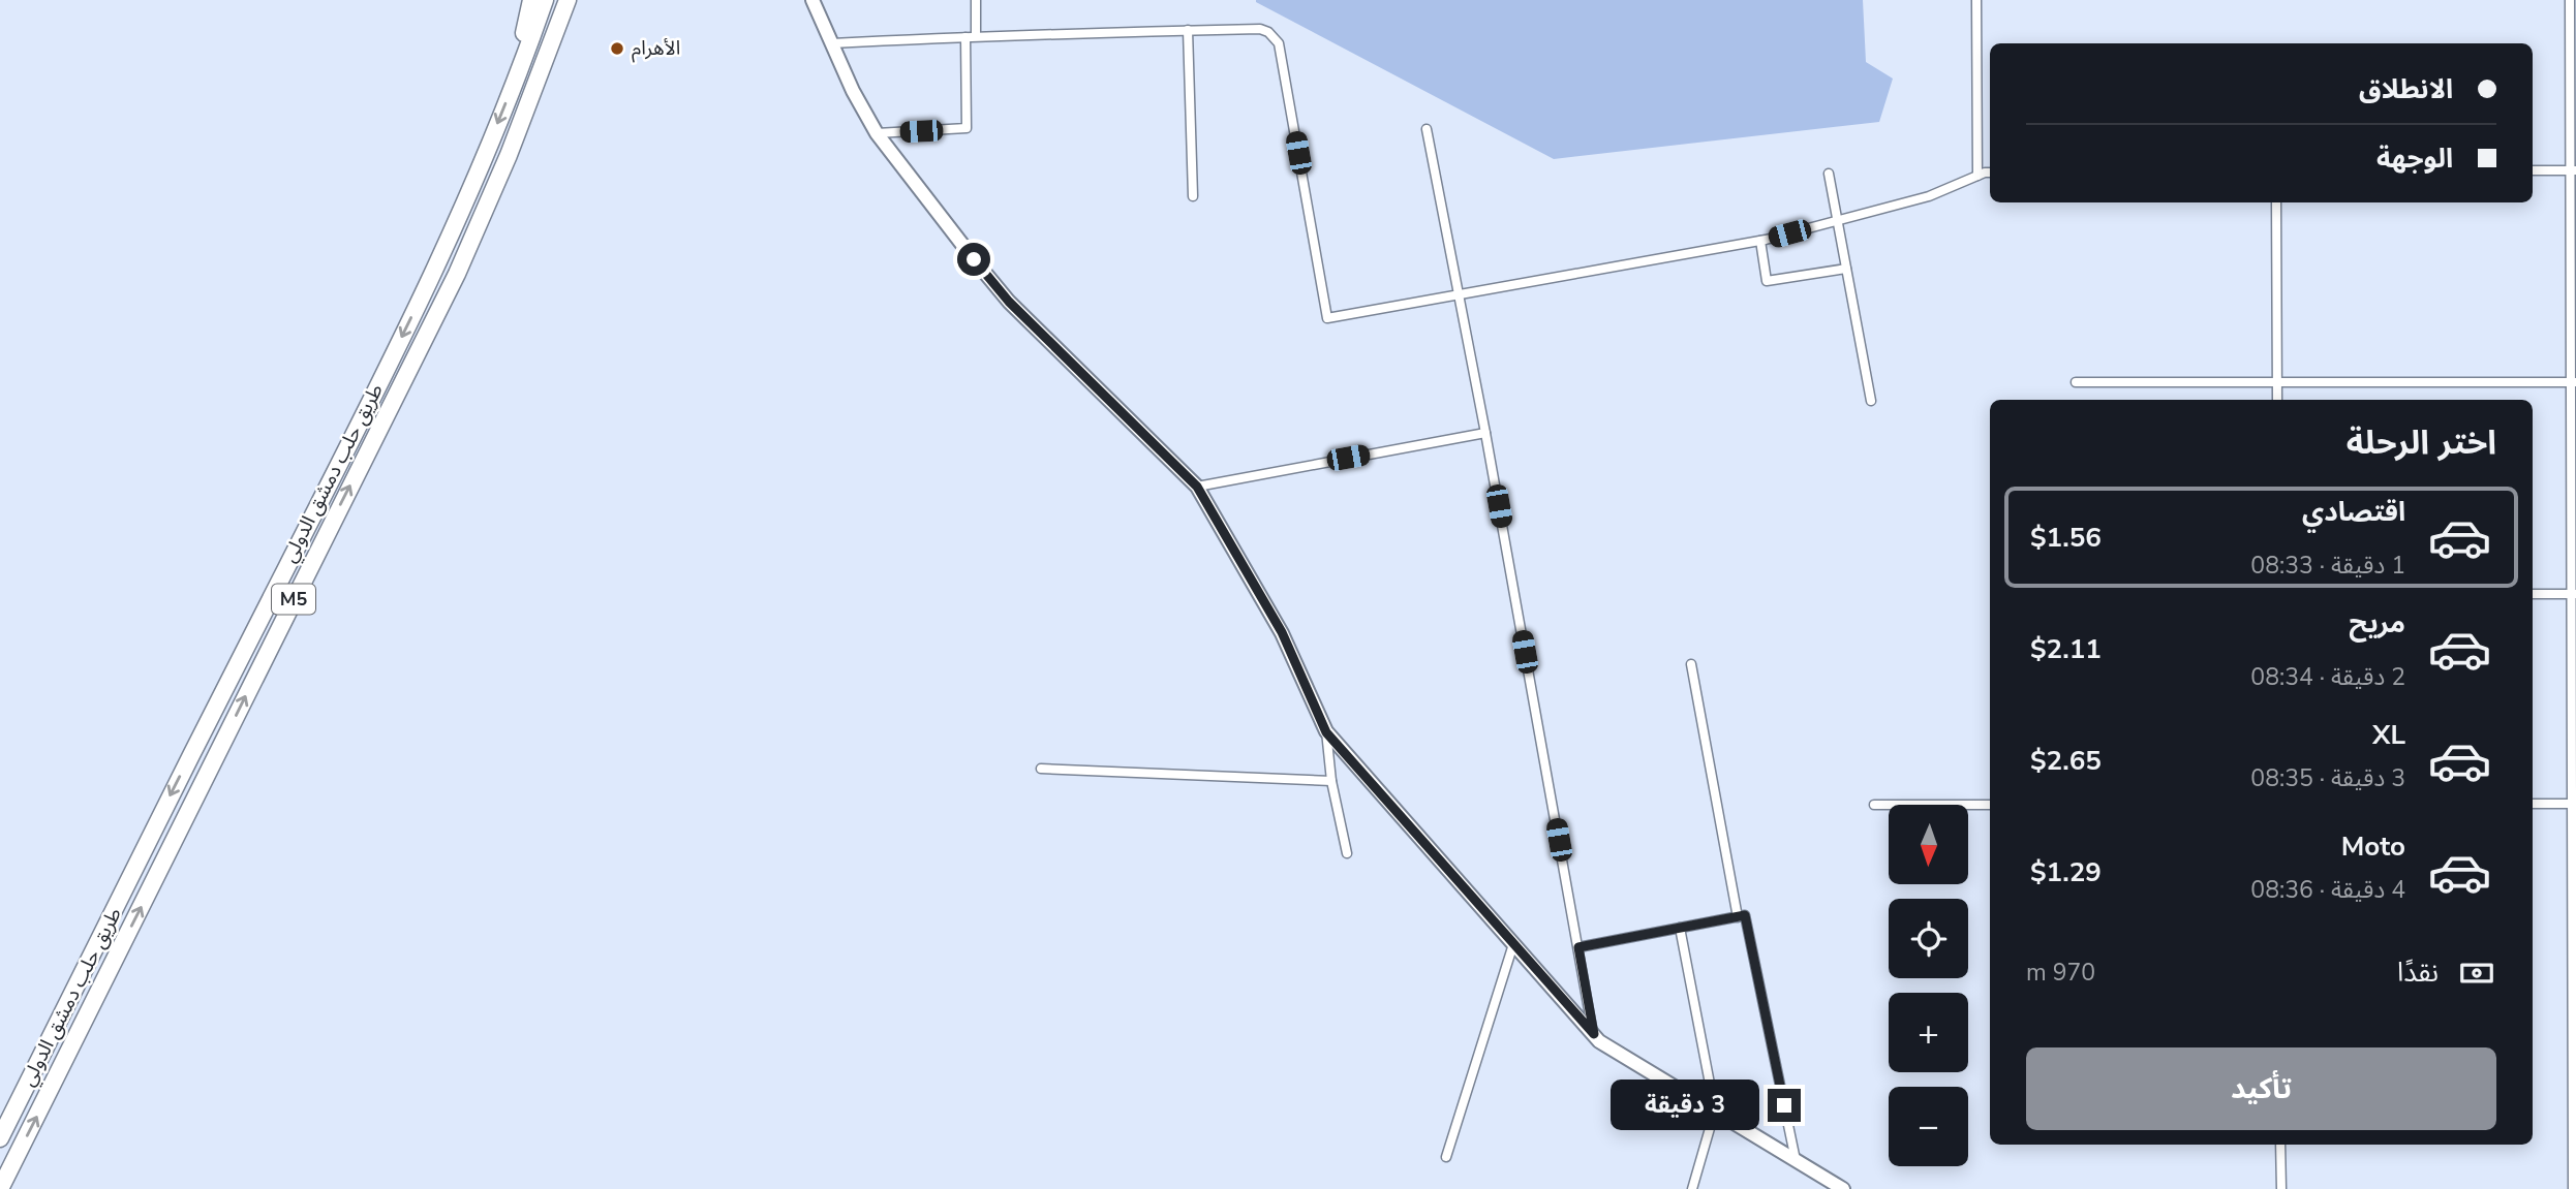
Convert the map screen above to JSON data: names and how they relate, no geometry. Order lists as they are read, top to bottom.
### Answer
{
  "streets": {
    "highway": ["طريق حلب دمشق الدولي", "M5"]
  },
  "places": ["الأهرام"],
  "north": "bottom",
  "page": {
    "banner": ["الانطلاق", "الوجهة"],
    "heading": "اختر الرحلة",
    "list": [
      {
        "name": "اقتصادي",
        "note": "1 دقيقة · 08:33",
        "value": "$1.56"
      },
      {
        "name": "مريح",
        "note": "2 دقيقة · 08:34",
        "value": "$2.11"
      },
      {
        "name": "XL",
        "note": "3 دقيقة · 08:35",
        "value": "$2.65"
      },
      {
        "name": "Moto",
        "note": "4 دقيقة · 08:36",
        "value": "$1.29"
      }
    ],
    "map_buttons": ["+", "−"],
    "pay": ["نقدًا", "970 m"],
    "buttons": "تأكيد",
    "bubble": "3 دقيقة"
  }
}
